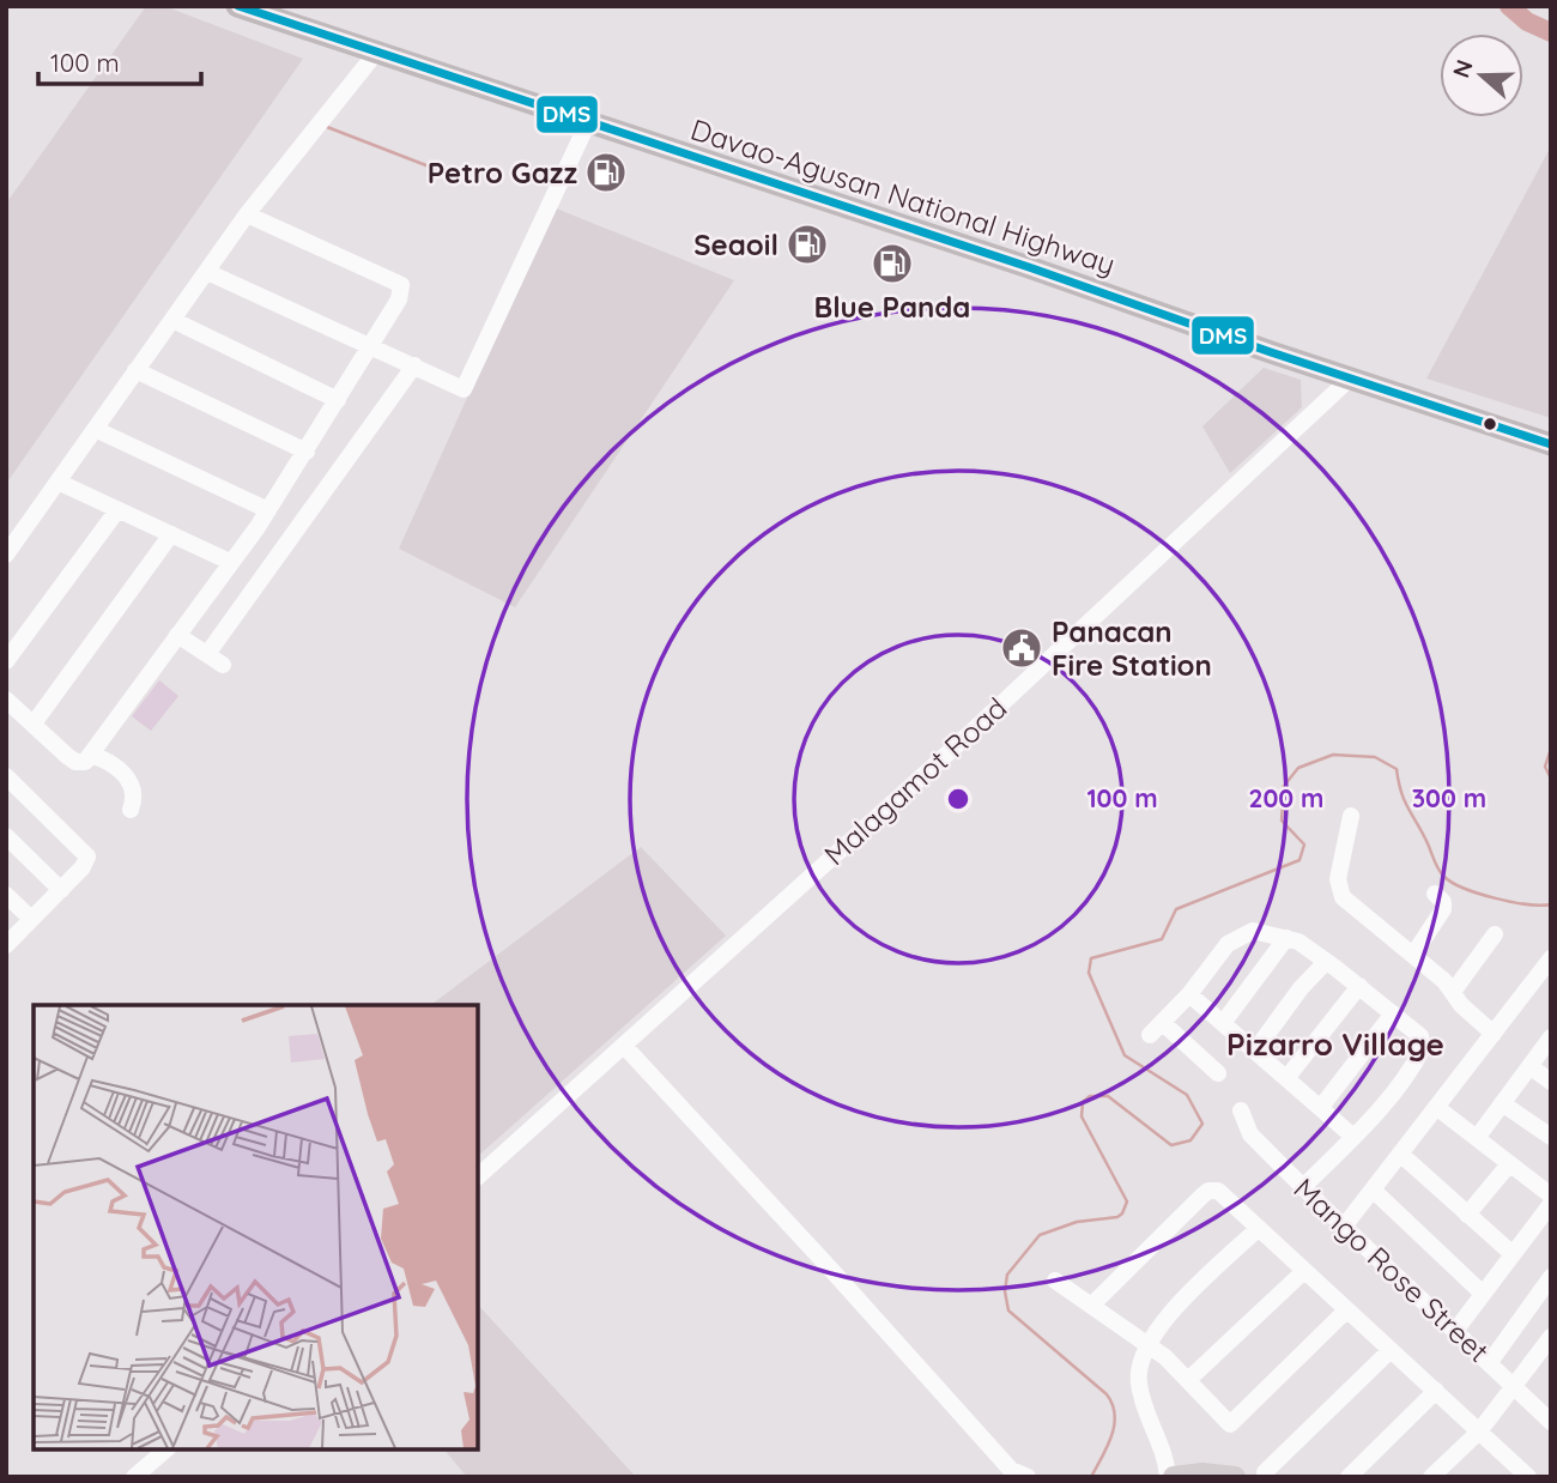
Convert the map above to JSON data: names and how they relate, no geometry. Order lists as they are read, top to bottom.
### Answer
{
  "streets": {
    "highway": ["Davao-Agusan National Highway"],
    "street": ["Malagamot Road", "Mango Rose Street"]
  },
  "crossings": [
    ["Davao-Agusan National Highway", "Malagamot Road"]
  ],
  "districts": ["Pizarro Village"],
  "places": {
    "fuel station": ["Petro Gazz", "Seaoil", "Blue Panda"],
    "public building": ["Panacan Fire Station"]
  },
  "lines": ["transit line DMS"],
  "scale_bar": "100 m",
  "north": "left",
  "rings": ["100 m", "200 m", "300 m"]
}
